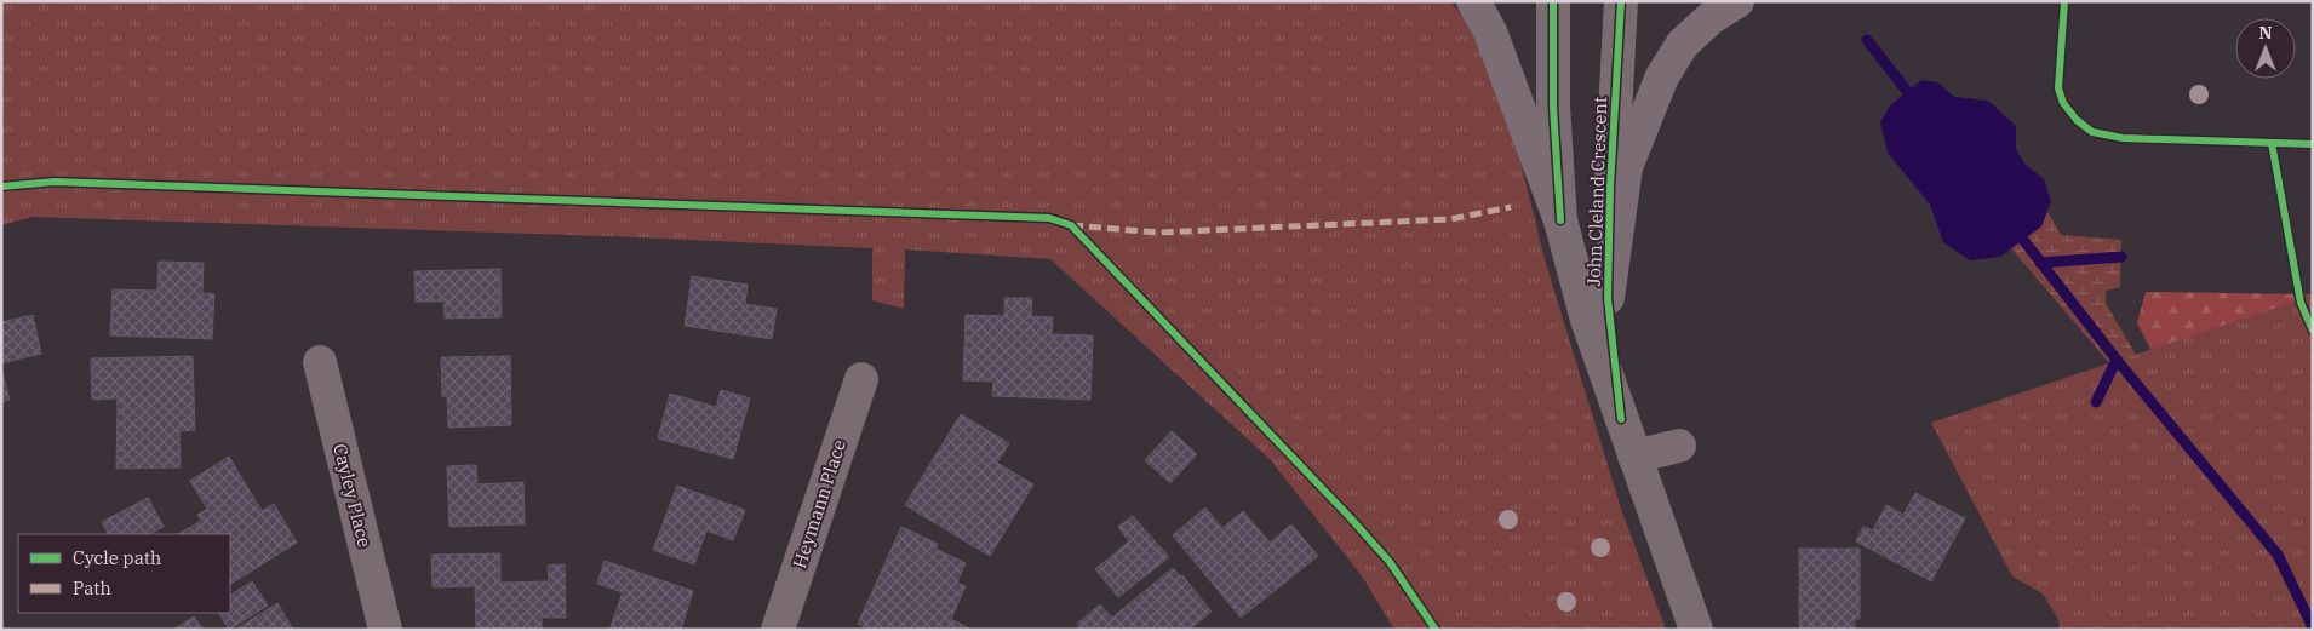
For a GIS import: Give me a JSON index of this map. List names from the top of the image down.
{
  "streets": {
    "street": ["John Cleland Crescent", "Cayley Place", "Heymann Place"]
  },
  "legend": ["Cycle path", "Path"],
  "north": "top"
}
